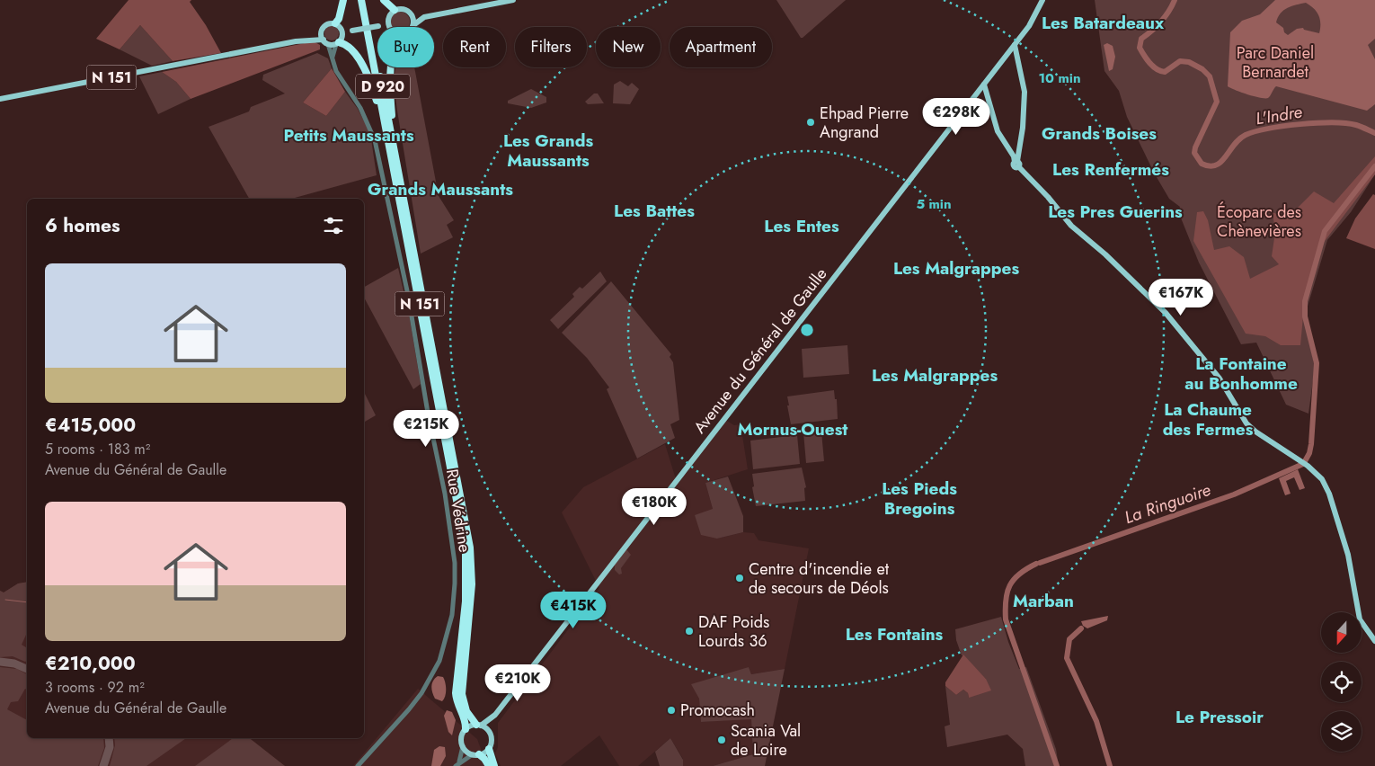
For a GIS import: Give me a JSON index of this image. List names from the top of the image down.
{
  "streets": {
    "highway": ["N 151", "D 920"],
    "main road": ["Avenue du Général de Gaulle"],
    "street": ["Rue Védrine"]
  },
  "crossings": [
    ["N 151", "D 920"],
    ["N 151", "Avenue du Général de Gaulle"],
    ["N 151", "Rue Védrine"]
  ],
  "districts": [
    "Les Batardeaux",
    "Grands Boises",
    "Petits Maussants",
    "Les Grands Maussants",
    "Les Renfermés",
    "Grands Maussants",
    "Les Battes",
    "Les Pres Guerins",
    "Les Entes",
    "Les Malgrappes",
    "La Fontaine au Bonhomme",
    "Les Malgrappes",
    "La Chaume des Fermes",
    "Mornus-Ouest",
    "Les Pieds Bregoins",
    "Marban",
    "Les Fontains",
    "Le Pressoir"
  ],
  "water": ["L'Indre", "La Ringuoire"],
  "parks": ["Parc Daniel Bernardet", "Écoparc des Chènevières"],
  "places": [
    "Ehpad Pierre Angrand",
    "Centre d'incendie et de secours de Déols",
    "DAF Poids Lourds 36",
    "Promocash",
    "Scania Val de Loire"
  ],
  "north": "bottom",
  "page": {
    "chip": [
      "Buy",
      "Rent",
      "Filters",
      "New",
      "Apartment"
    ],
    "price": [
      "€298K",
      "€167K",
      "€215K",
      "€180K",
      "€415K",
      "€210K"
    ],
    "heading": "6 homes",
    "list": [
      {
        "name": "€415,000",
        "note": "5 rooms · 183 m² · Avenue du Général de Gaulle"
      },
      {
        "name": "€210,000",
        "note": "3 rooms · 92 m² · Avenue du Général de Gaulle"
      }
    ]
  },
  "rings": ["10 min", "5 min"]
}
